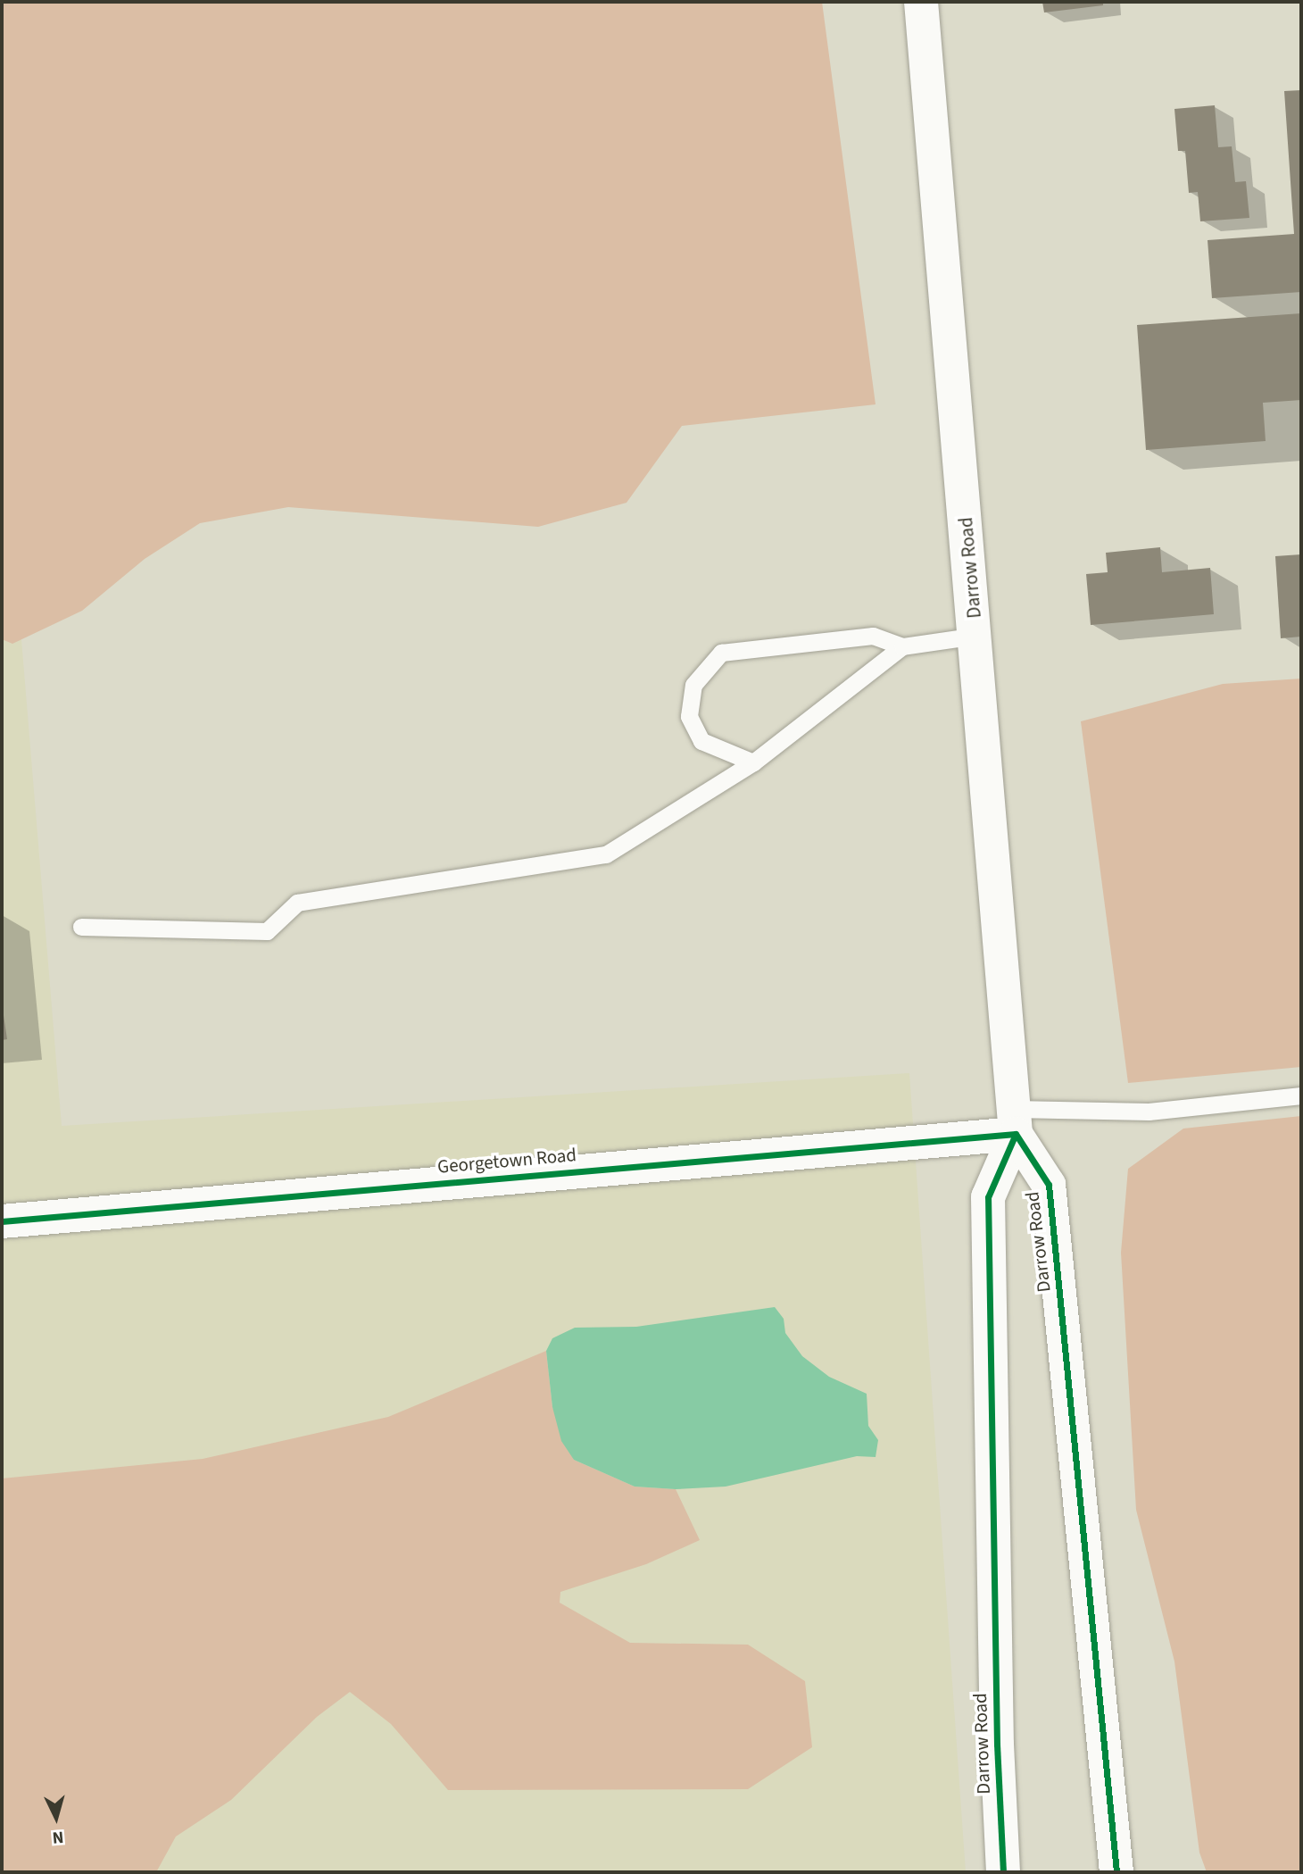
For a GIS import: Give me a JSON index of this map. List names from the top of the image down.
{
  "streets": {
    "main road": ["Darrow Road", "Georgetown Road"]
  },
  "crossings": [
    ["Darrow Road", "Georgetown Road"]
  ],
  "north": "bottom"
}
